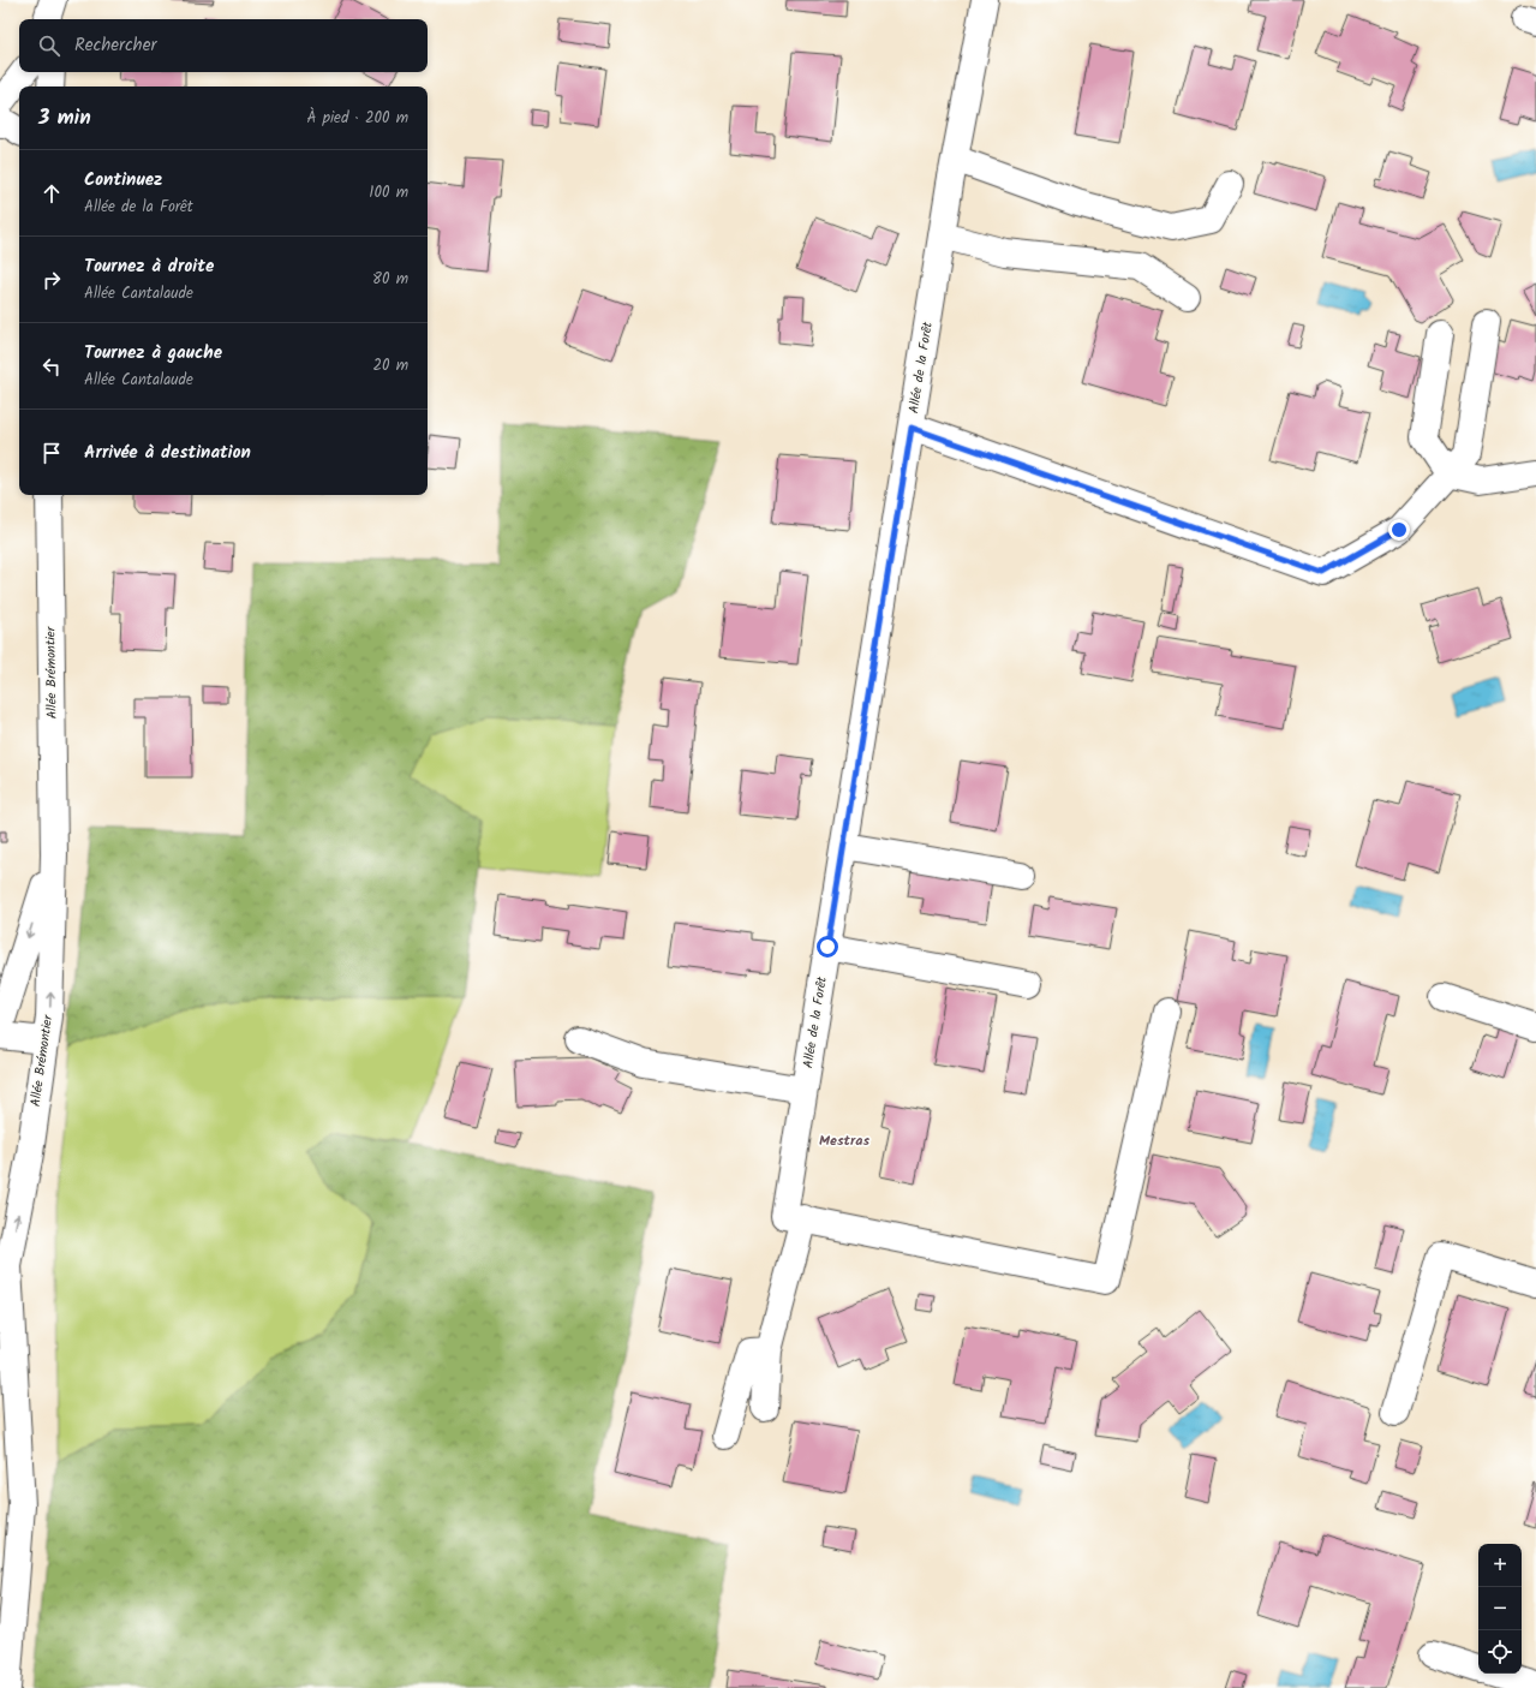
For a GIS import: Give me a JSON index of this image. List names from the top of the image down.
{
  "streets": {
    "street": ["Allée de la Forêt", "Allée Brémontier"]
  },
  "districts": ["Mestras"],
  "page": {
    "search": "Rechercher",
    "heading": ["3 min", "À pied · 200 m"],
    "list": [
      ["Continuez", "Allée de la Forêt", "100 m"],
      ["Tournez à droite", "Allée Cantalaude", "80 m"],
      ["Tournez à gauche", "Allée Cantalaude", "20 m"],
      "Arrivée à destination"
    ],
    "map_buttons": ["+", "−"]
  }
}
